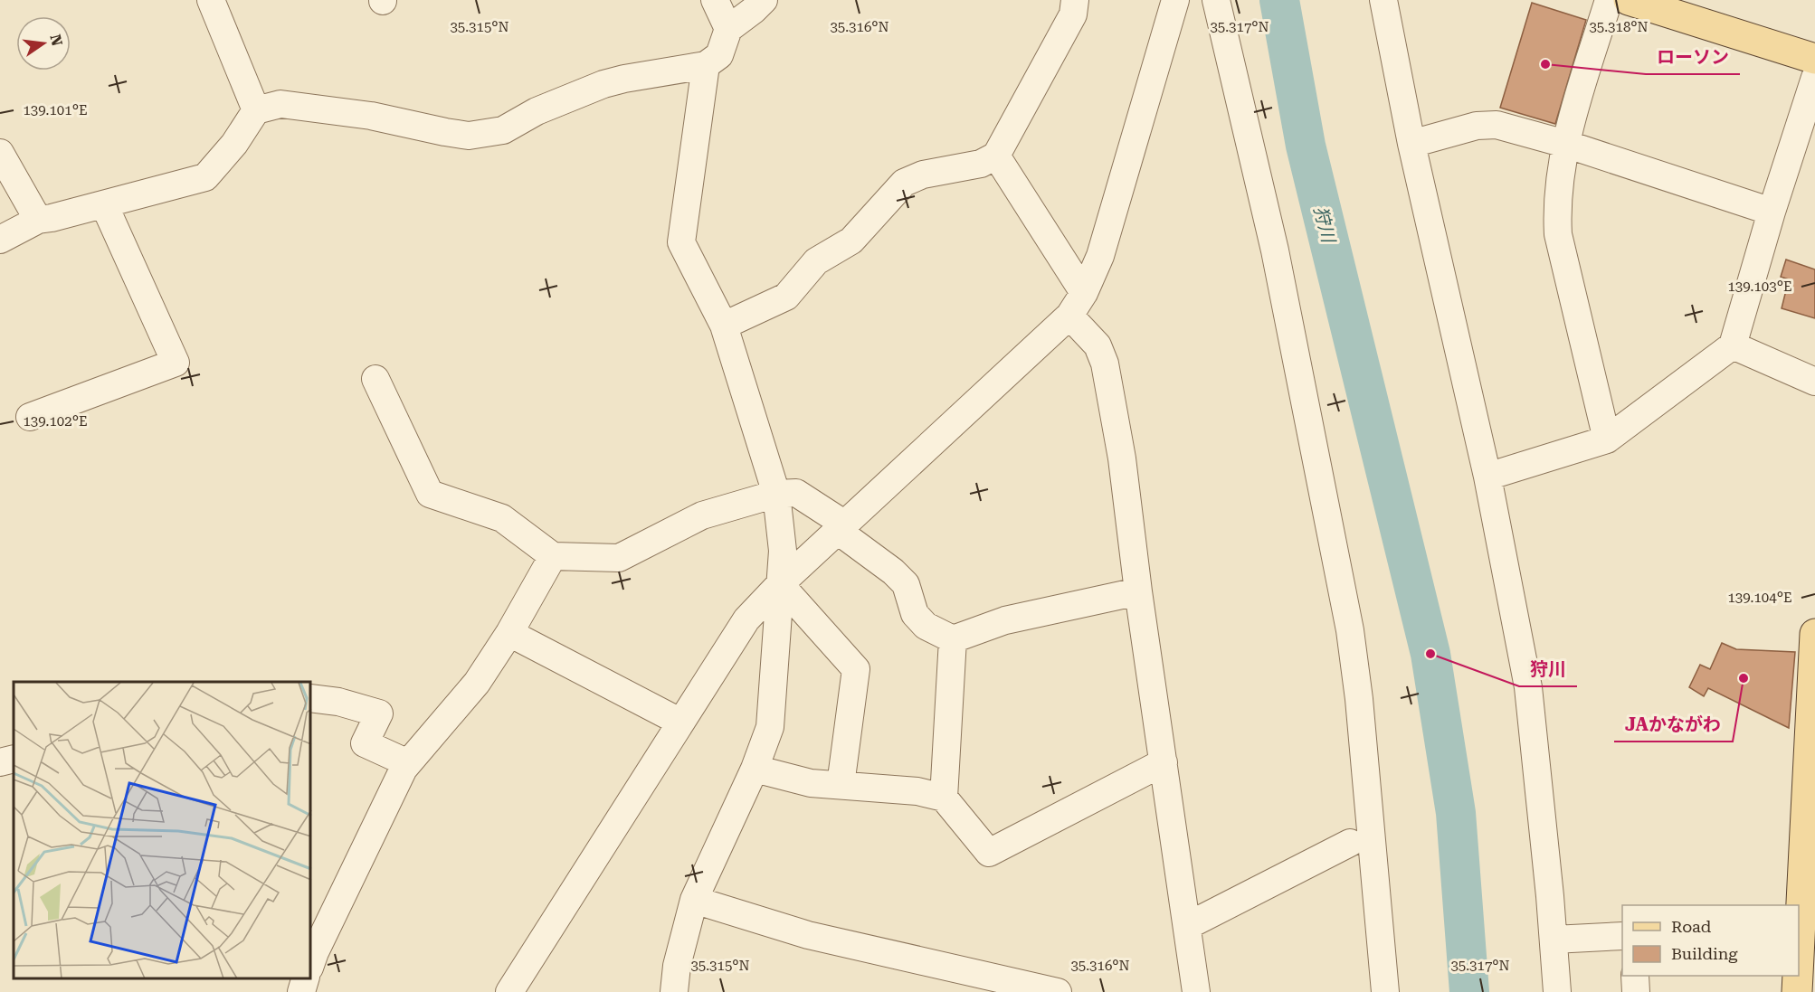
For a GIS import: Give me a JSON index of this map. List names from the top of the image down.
{
  "water": ["狩川"],
  "places": ["ローソン", "狩川", "JAかながわ"],
  "legend": ["Road", "Building"],
  "north": "right",
  "coordinates": [
    "35.315°N",
    "35.316°N",
    "35.317°N",
    "35.318°N",
    "139.101°E",
    "139.103°E",
    "139.102°E",
    "139.104°E"
  ]
}
